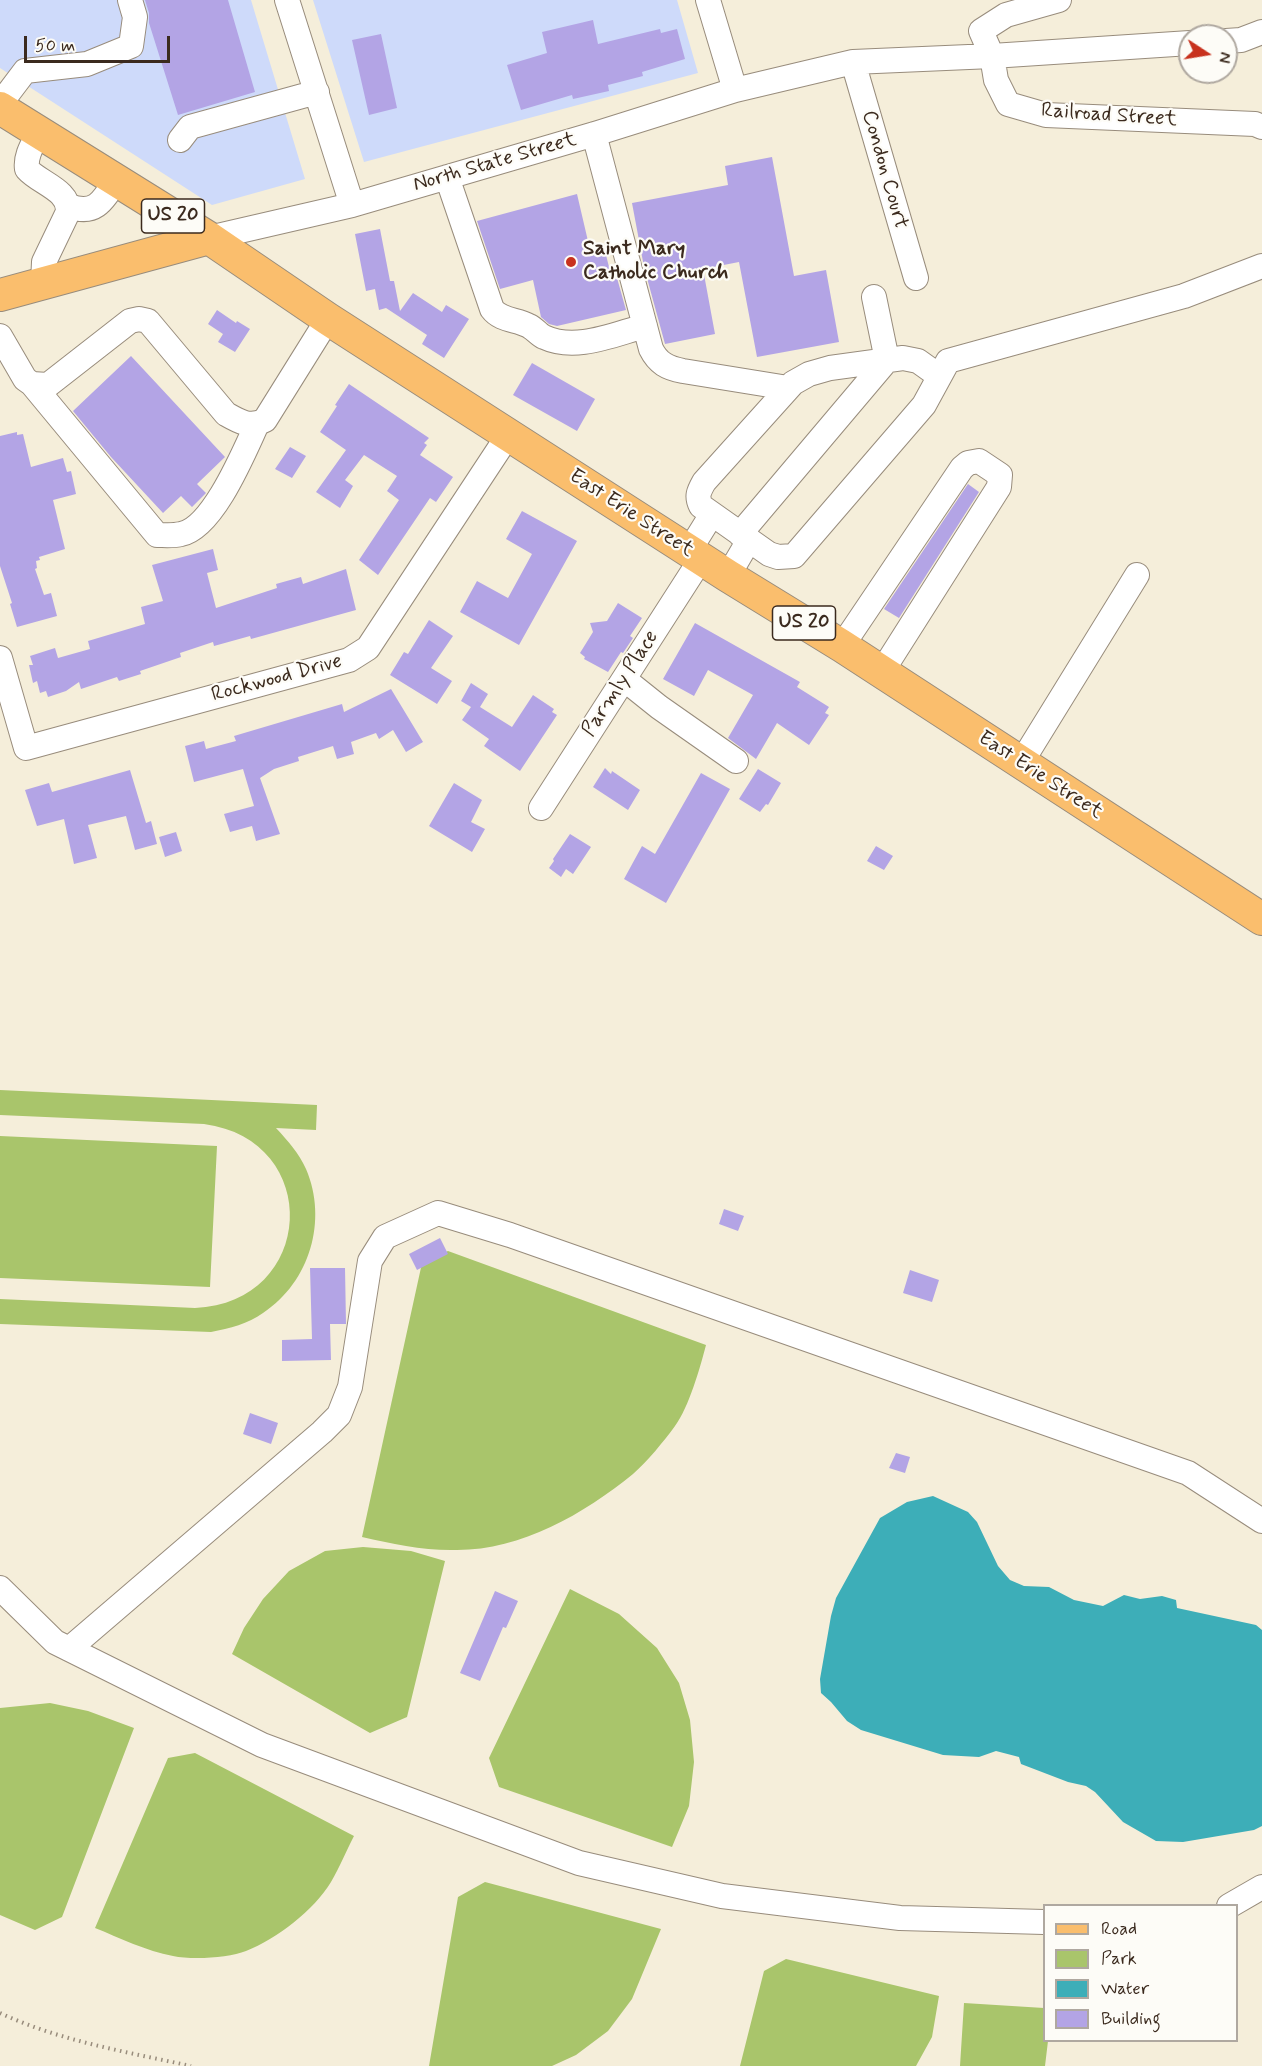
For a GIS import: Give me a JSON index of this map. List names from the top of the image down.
{
  "streets": {
    "main road": ["North State Street", "US 20", "East Erie Street"],
    "street": [
      "Railroad Street",
      "Condon Court",
      "Rockwood Drive",
      "Parmly Place"
    ]
  },
  "crossings": [
    ["Railroad Street", "North State Street"],
    ["North State Street", "Condon Court"],
    ["North State Street", "East Erie Street"],
    ["East Erie Street", "Rockwood Drive"],
    ["East Erie Street", "Parmly Place"]
  ],
  "places": ["Saint Mary Catholic Church"],
  "legend": [
    "Road",
    "Park",
    "Water",
    "Building"
  ],
  "scale_bar": "50 m",
  "north": "right"
}
